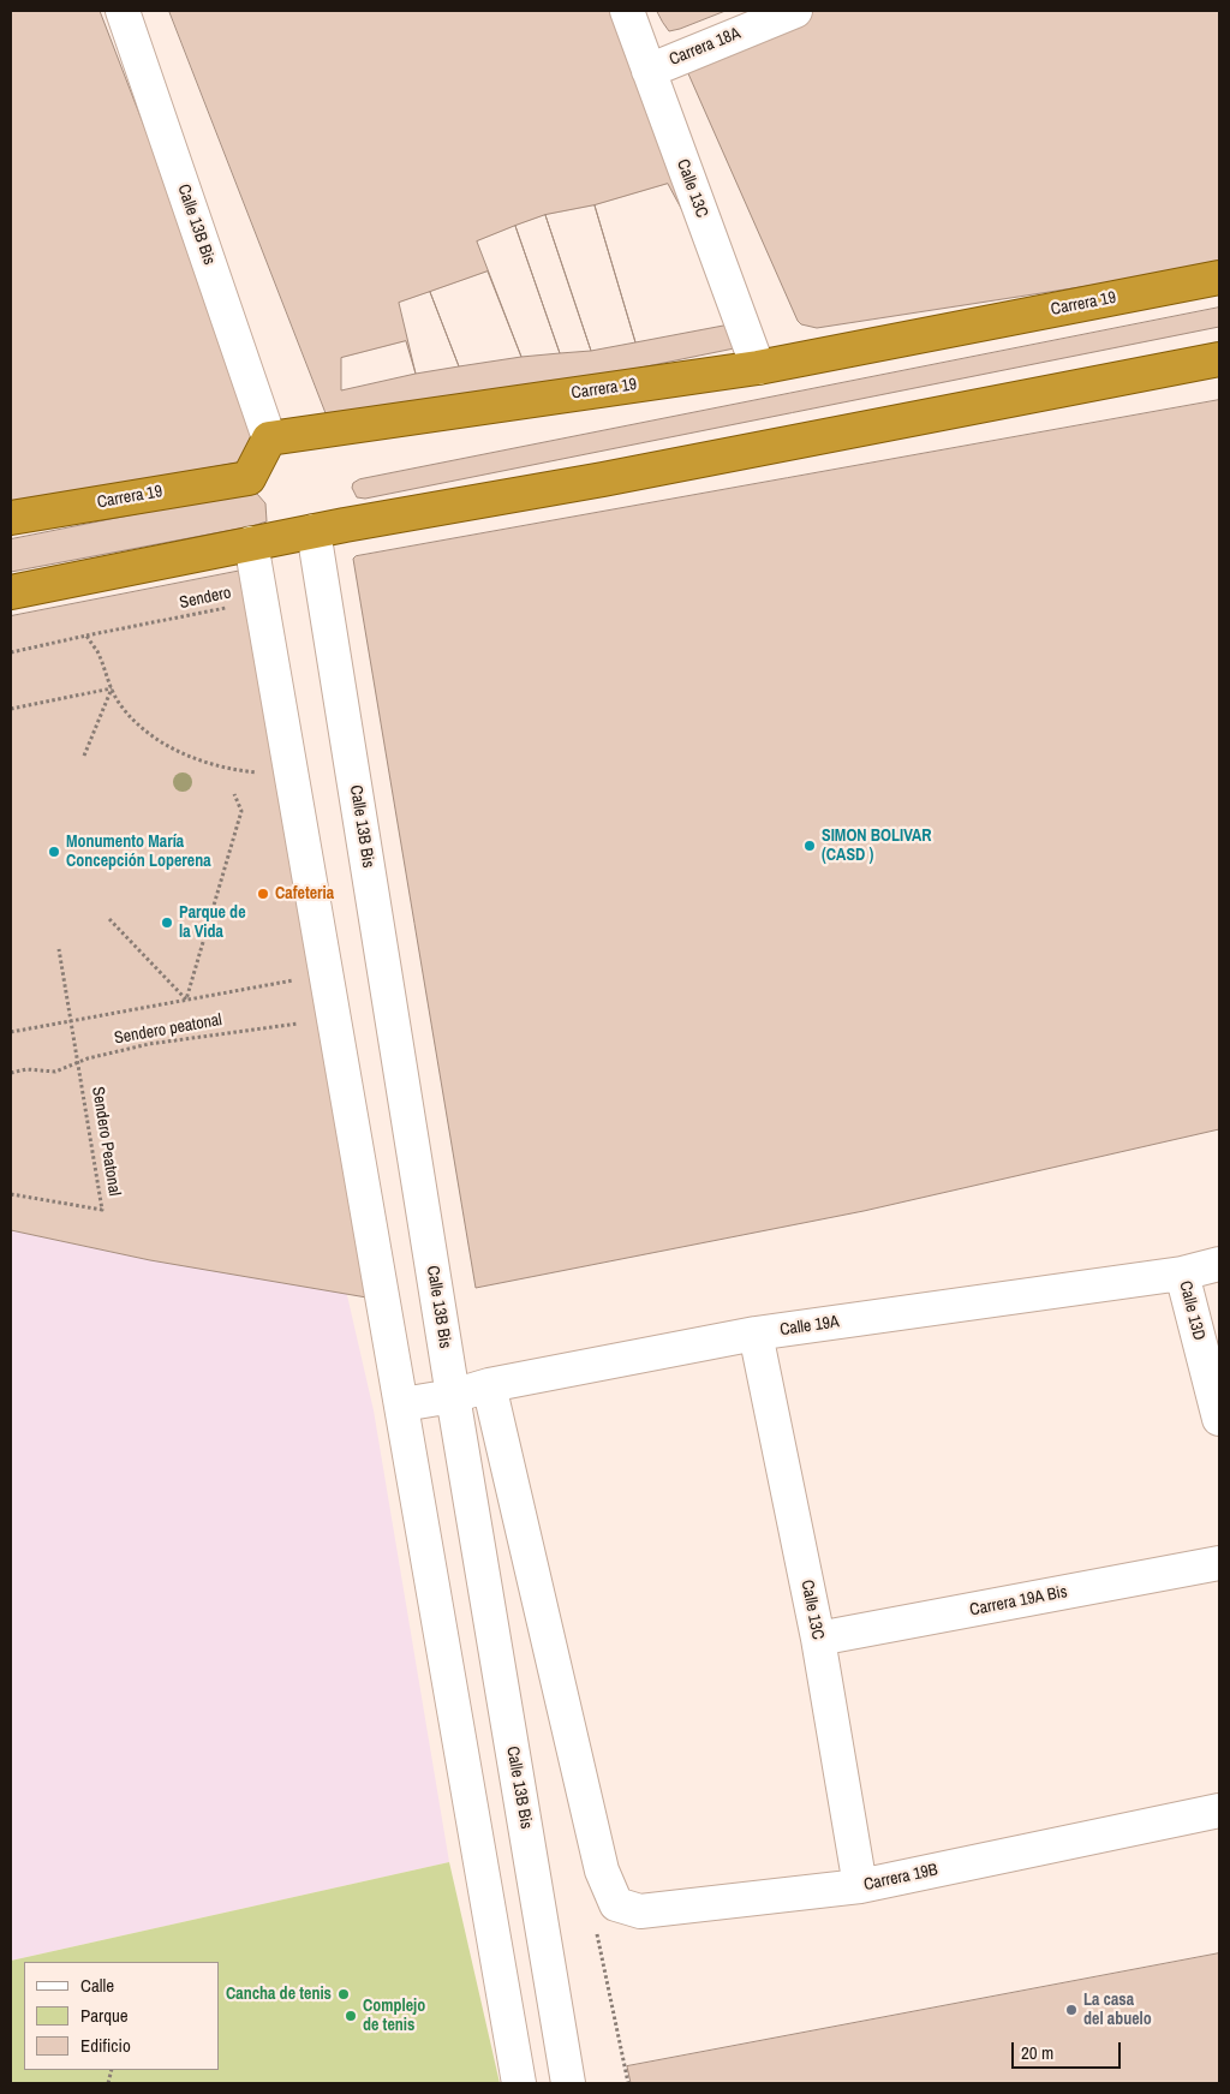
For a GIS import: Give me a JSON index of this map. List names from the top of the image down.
{
  "streets": {
    "highway": ["Carrera 19"],
    "street": [
      "Carrera 18A",
      "Calle 13C",
      "Calle 13B Bis",
      "Calle 13D",
      "Calle 19A",
      "Carrera 19A Bis",
      "Carrera 19B"
    ],
    "path": ["Sendero", "Sendero peatonal", "Sendero Peatonal"]
  },
  "crossings": [
    ["Carrera 18A", "Calle 13C"],
    ["Calle 13C", "Carrera 19"],
    ["Calle 13C", "Calle 19A"],
    ["Calle 13C", "Carrera 19A Bis"],
    ["Calle 13C", "Carrera 19B"],
    ["Calle 13B Bis", "Carrera 19"],
    ["Calle 13B Bis", "Calle 19A"],
    ["Sendero peatonal", "Sendero Peatonal"],
    ["Calle 13D", "Calle 19A"],
    ["Calle 19A", "Carrera 19B"]
  ],
  "places": [
    "SIMON BOLIVAR (CASD )",
    "Monumento María Concepción Loperena",
    "Cafeteria",
    "Parque de la Vida",
    "Cancha de tenis",
    "La casa del abuelo",
    "Complejo de tenis"
  ],
  "legend": ["Calle", "Parque", "Edificio"],
  "scale_bar": "20 m"
}
